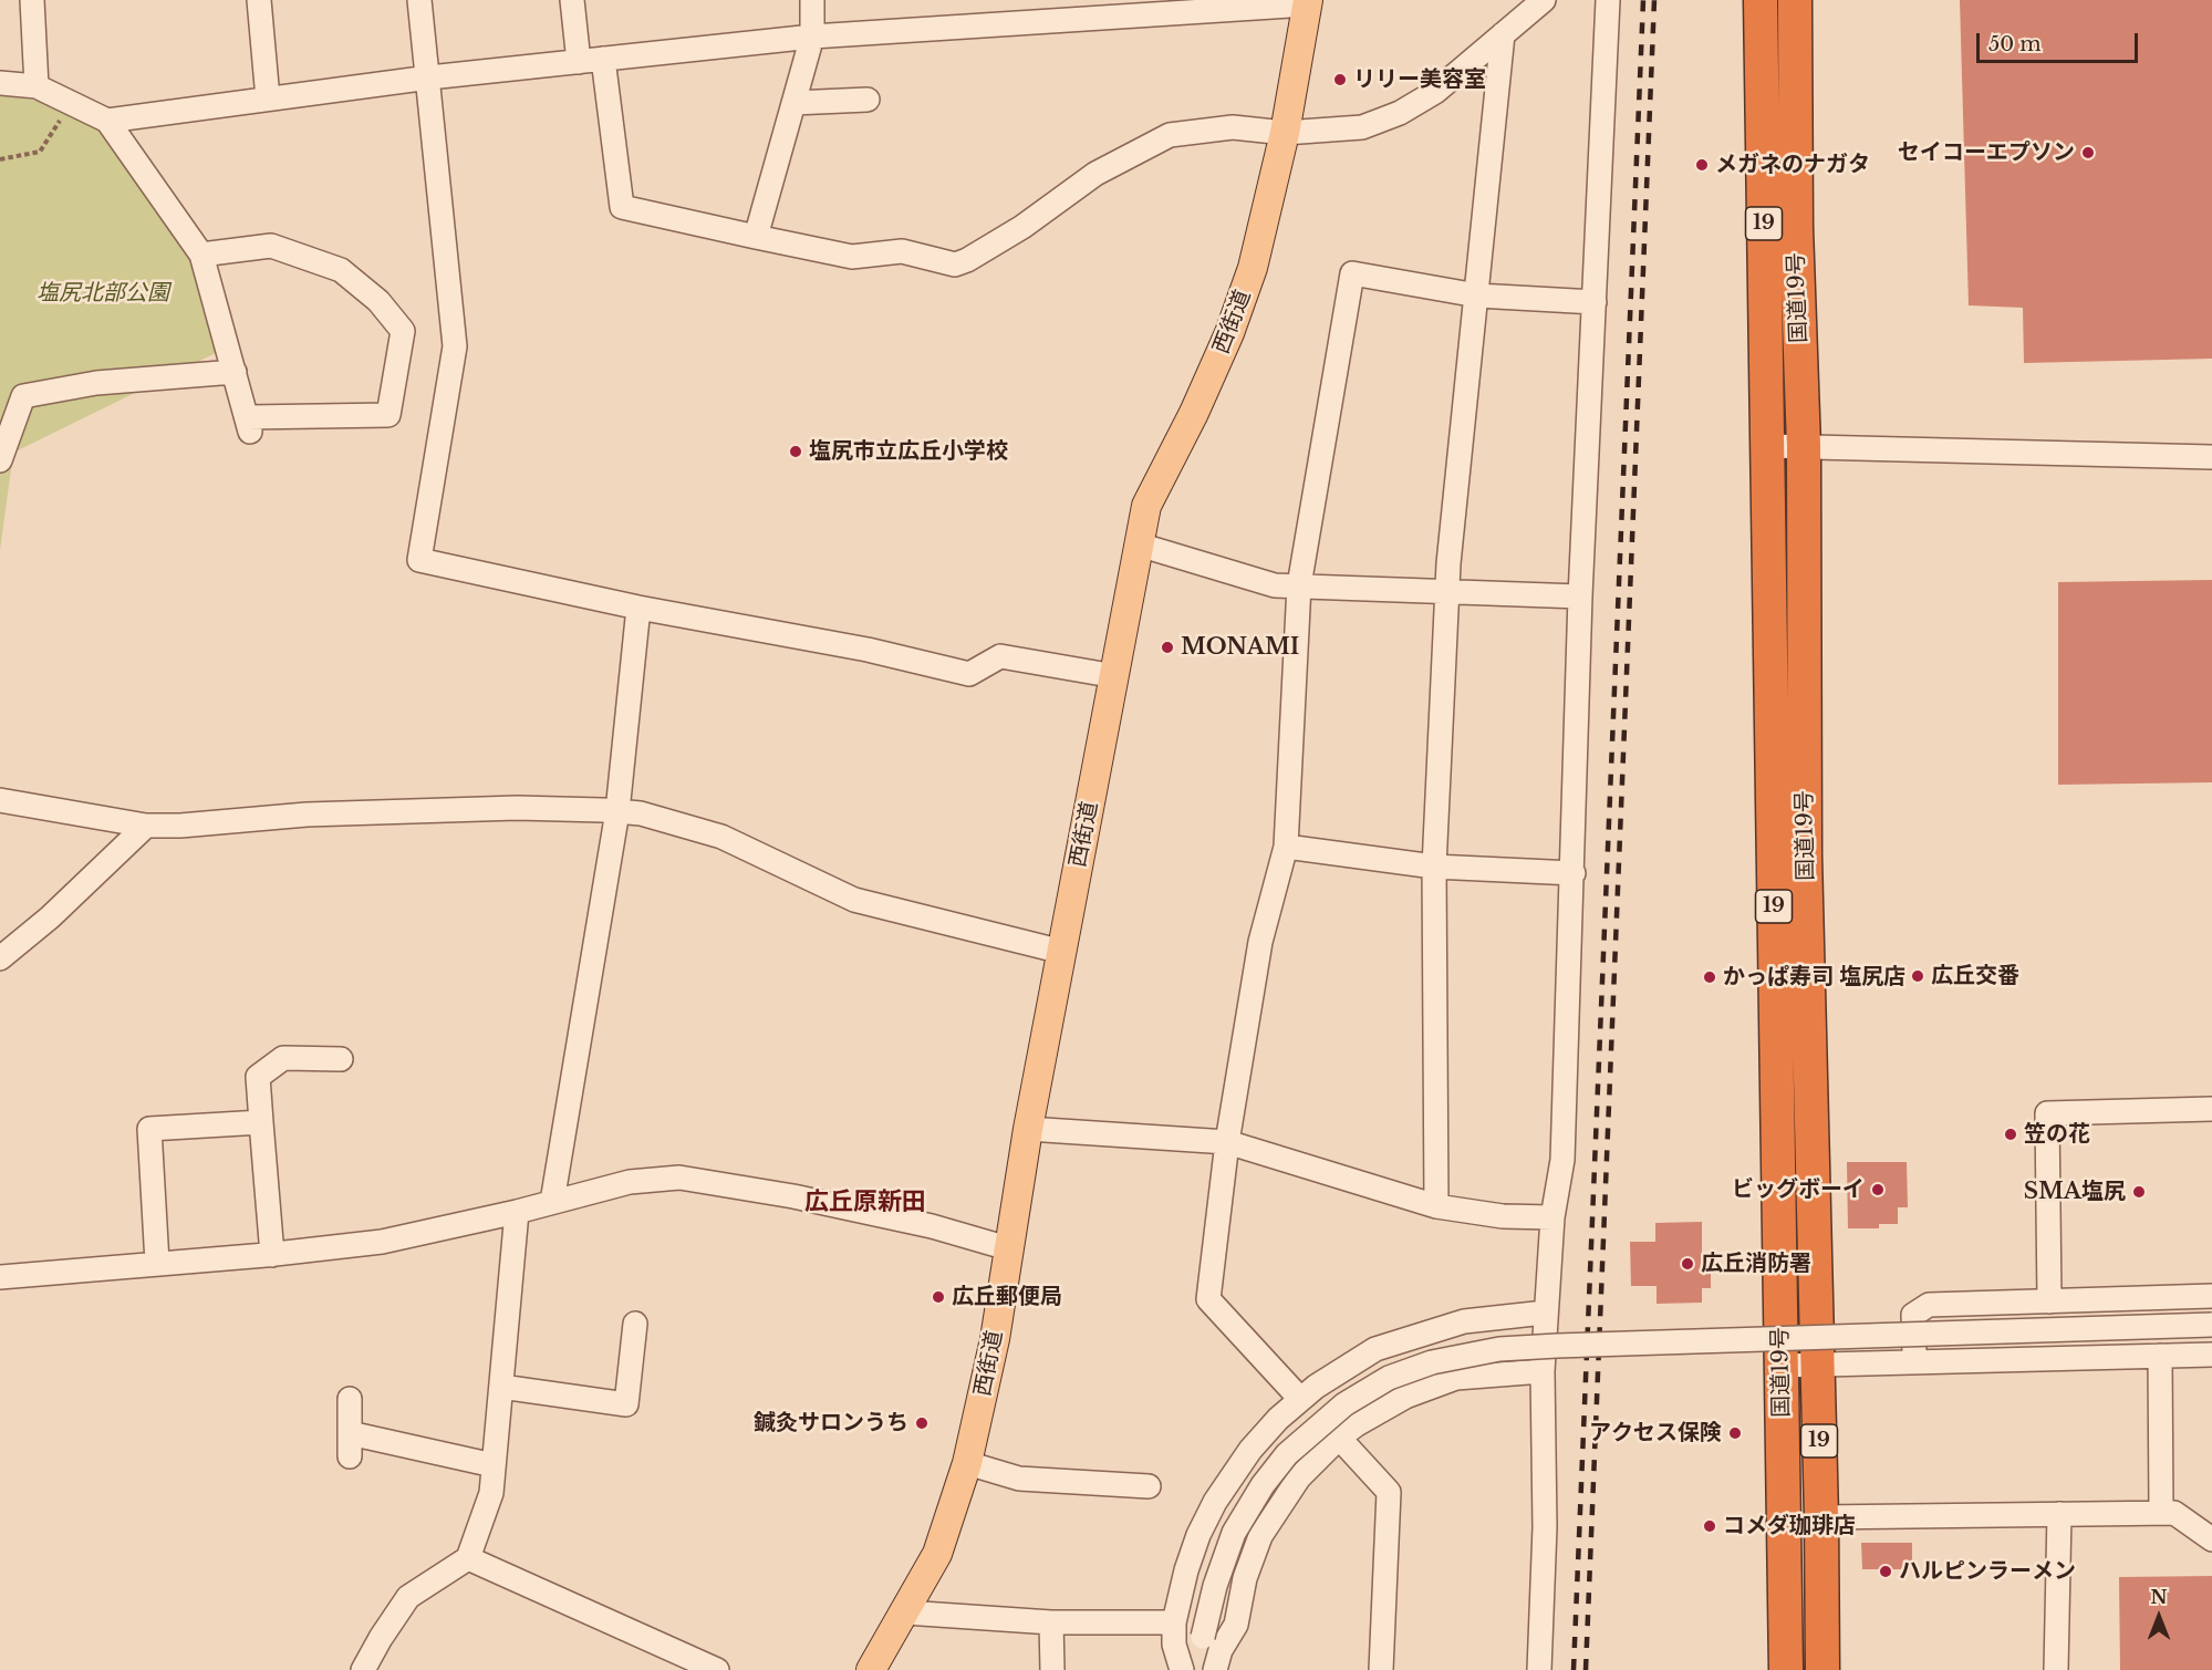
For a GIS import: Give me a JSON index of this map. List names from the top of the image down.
{
  "streets": {
    "highway": ["19", "国道19号"],
    "main road": ["西街道"]
  },
  "districts": ["広丘原新田"],
  "parks": ["塩尻北部公園"],
  "places": [
    "リリー美容室",
    "セイコーエプソン",
    "メガネのナガタ",
    "塩尻市立広丘小学校",
    "MONAMI",
    "広丘交番",
    "かっぱ寿司 塩尻店",
    "笠の花",
    "ビッグボーイ",
    "SMA塩尻",
    "広丘消防署",
    "広丘郵便局",
    "鍼灸サロンうち",
    "アクセス保険",
    "コメダ珈琲店",
    "ハルピンラーメン"
  ],
  "scale_bar": "50 m",
  "north": "top"
}
